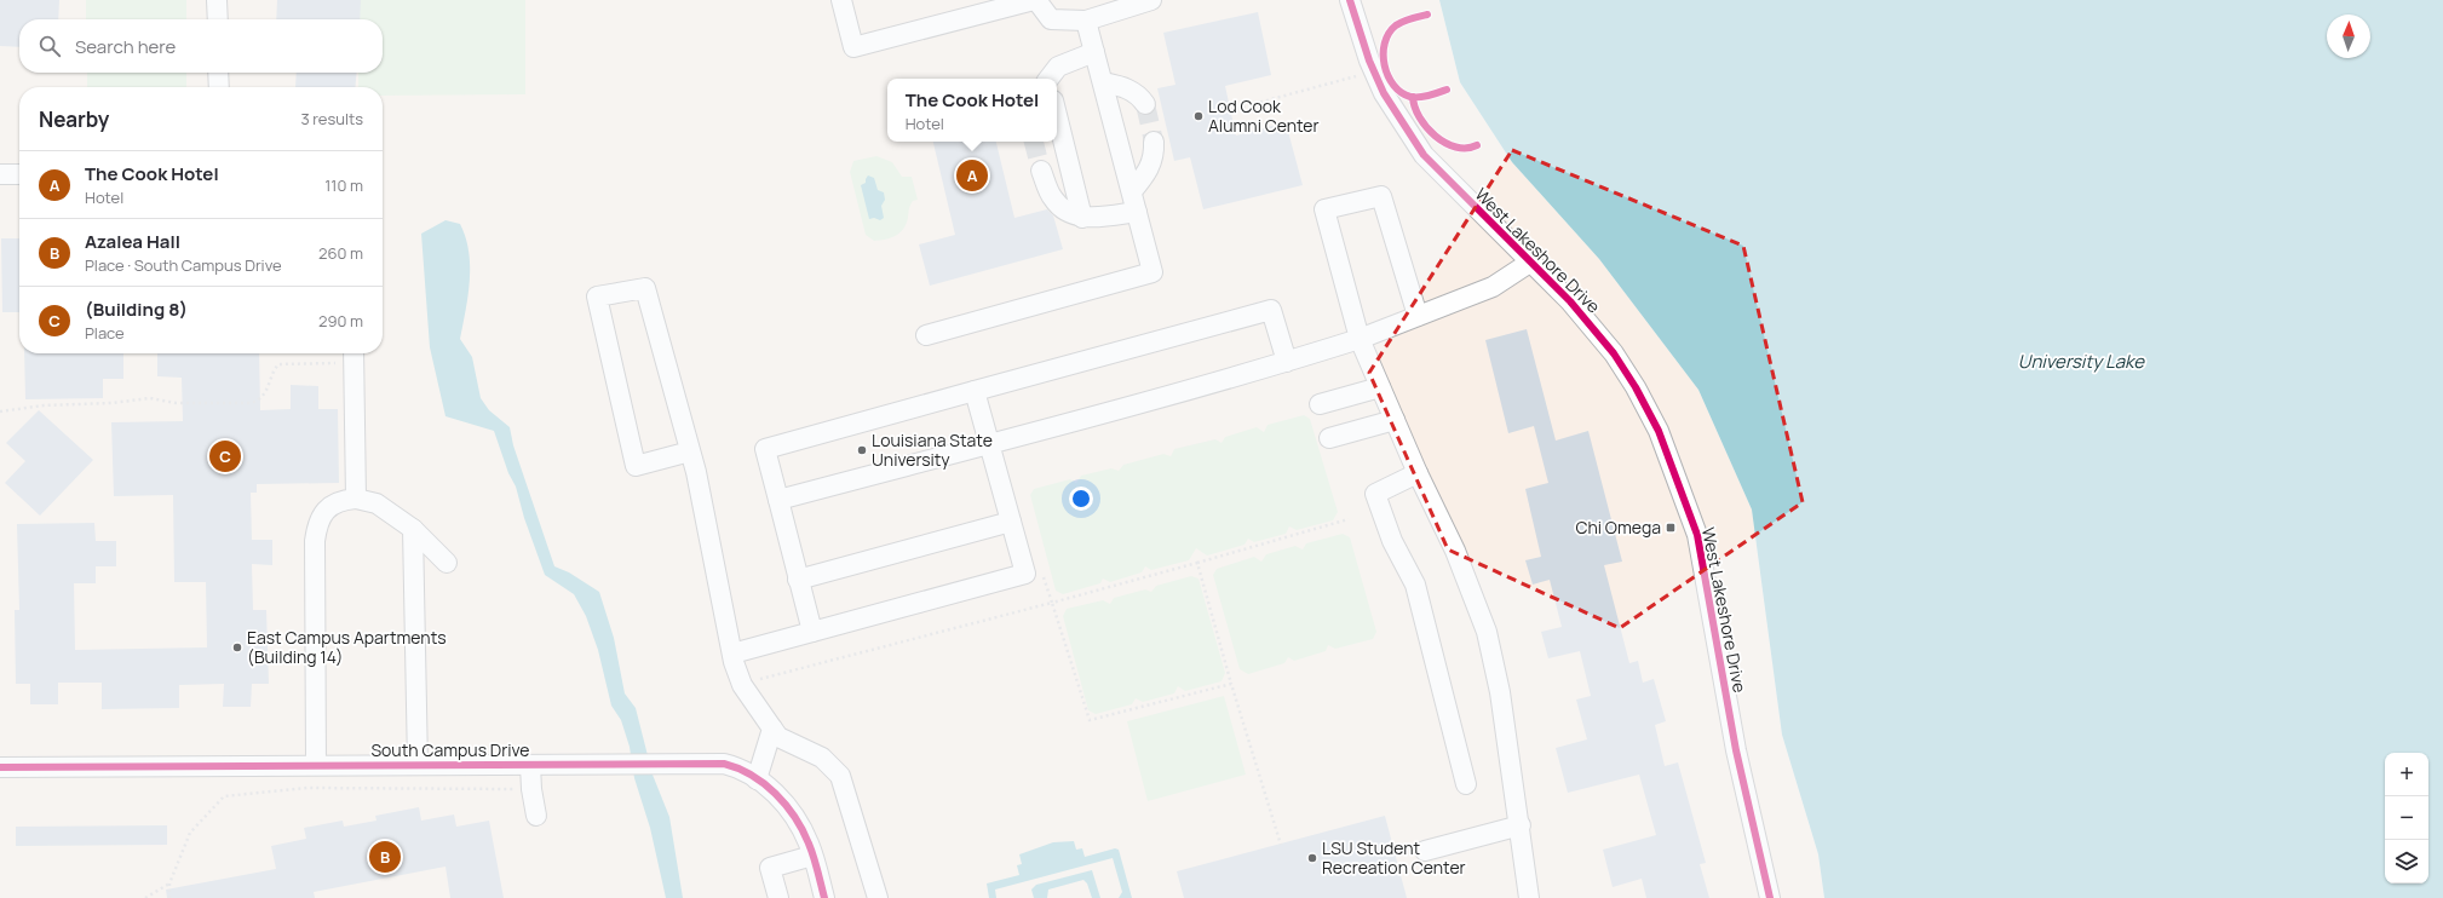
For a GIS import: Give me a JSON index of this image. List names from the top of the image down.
{
  "streets": {
    "street": ["West Lakeshore Drive", "South Campus Drive"]
  },
  "water": ["University Lake"],
  "places": {
    "other": [
      "Lod Cook Alumni Center",
      "Louisiana State University",
      "East Campus Apartments (Building 14)",
      "LSU Student Recreation Center"
    ],
    "transit": ["Chi Omega"]
  },
  "north": "top",
  "page": {
    "search": "Search here",
    "popup": ["The Cook Hotel", "Hotel"],
    "heading": ["Nearby", "3 results"],
    "list": [
      {
        "mark": "A",
        "name": "The Cook Hotel",
        "note": "Hotel",
        "value": "110 m"
      },
      {
        "mark": "B",
        "name": "Azalea Hall",
        "note": "Place · South Campus Drive",
        "value": "260 m"
      },
      {
        "mark": "C",
        "name": "(Building 8)",
        "note": "Place",
        "value": "290 m"
      }
    ],
    "pins": ["A", "C", "B"],
    "map_buttons": ["+", "−"]
  }
}
